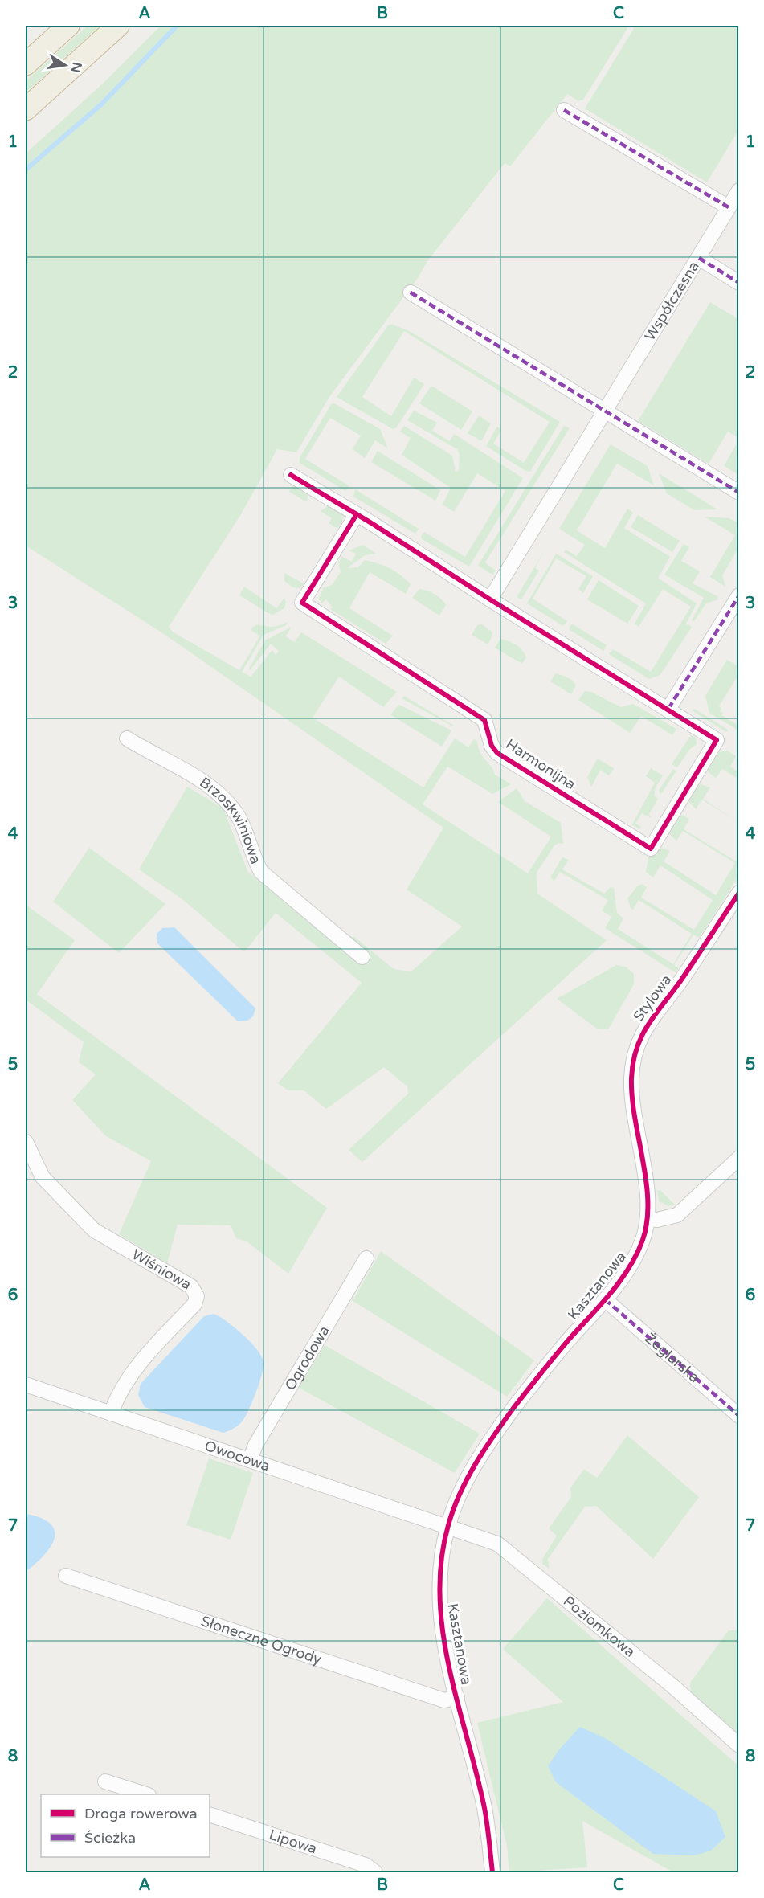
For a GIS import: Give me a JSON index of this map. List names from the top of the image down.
{
  "streets": {
    "street": [
      "Współczesna",
      "Harmonijna",
      "Brzoskwiniowa",
      "Stylowa",
      "Wiśniowa",
      "Kasztanowa",
      "Żeglarska",
      "Ogrodowa",
      "Owocowa",
      "Poziomkowa",
      "Słoneczne Ogrody",
      "Lipowa"
    ]
  },
  "crossings": [
    ["Stylowa", "Kasztanowa"],
    ["Wiśniowa", "Owocowa"],
    ["Kasztanowa", "Żeglarska"],
    ["Kasztanowa", "Owocowa"],
    ["Kasztanowa", "Poziomkowa"],
    ["Kasztanowa", "Słoneczne Ogrody"],
    ["Ogrodowa", "Owocowa"],
    ["Owocowa", "Poziomkowa"]
  ],
  "legend": ["Droga rowerowa", "Ścieżka"],
  "north": "right",
  "grid": {
    "columns": ["A", "B", "C"],
    "rows": [
      "1",
      "2",
      "3",
      "4",
      "5",
      "6",
      "7",
      "8"
    ]
  }
}
